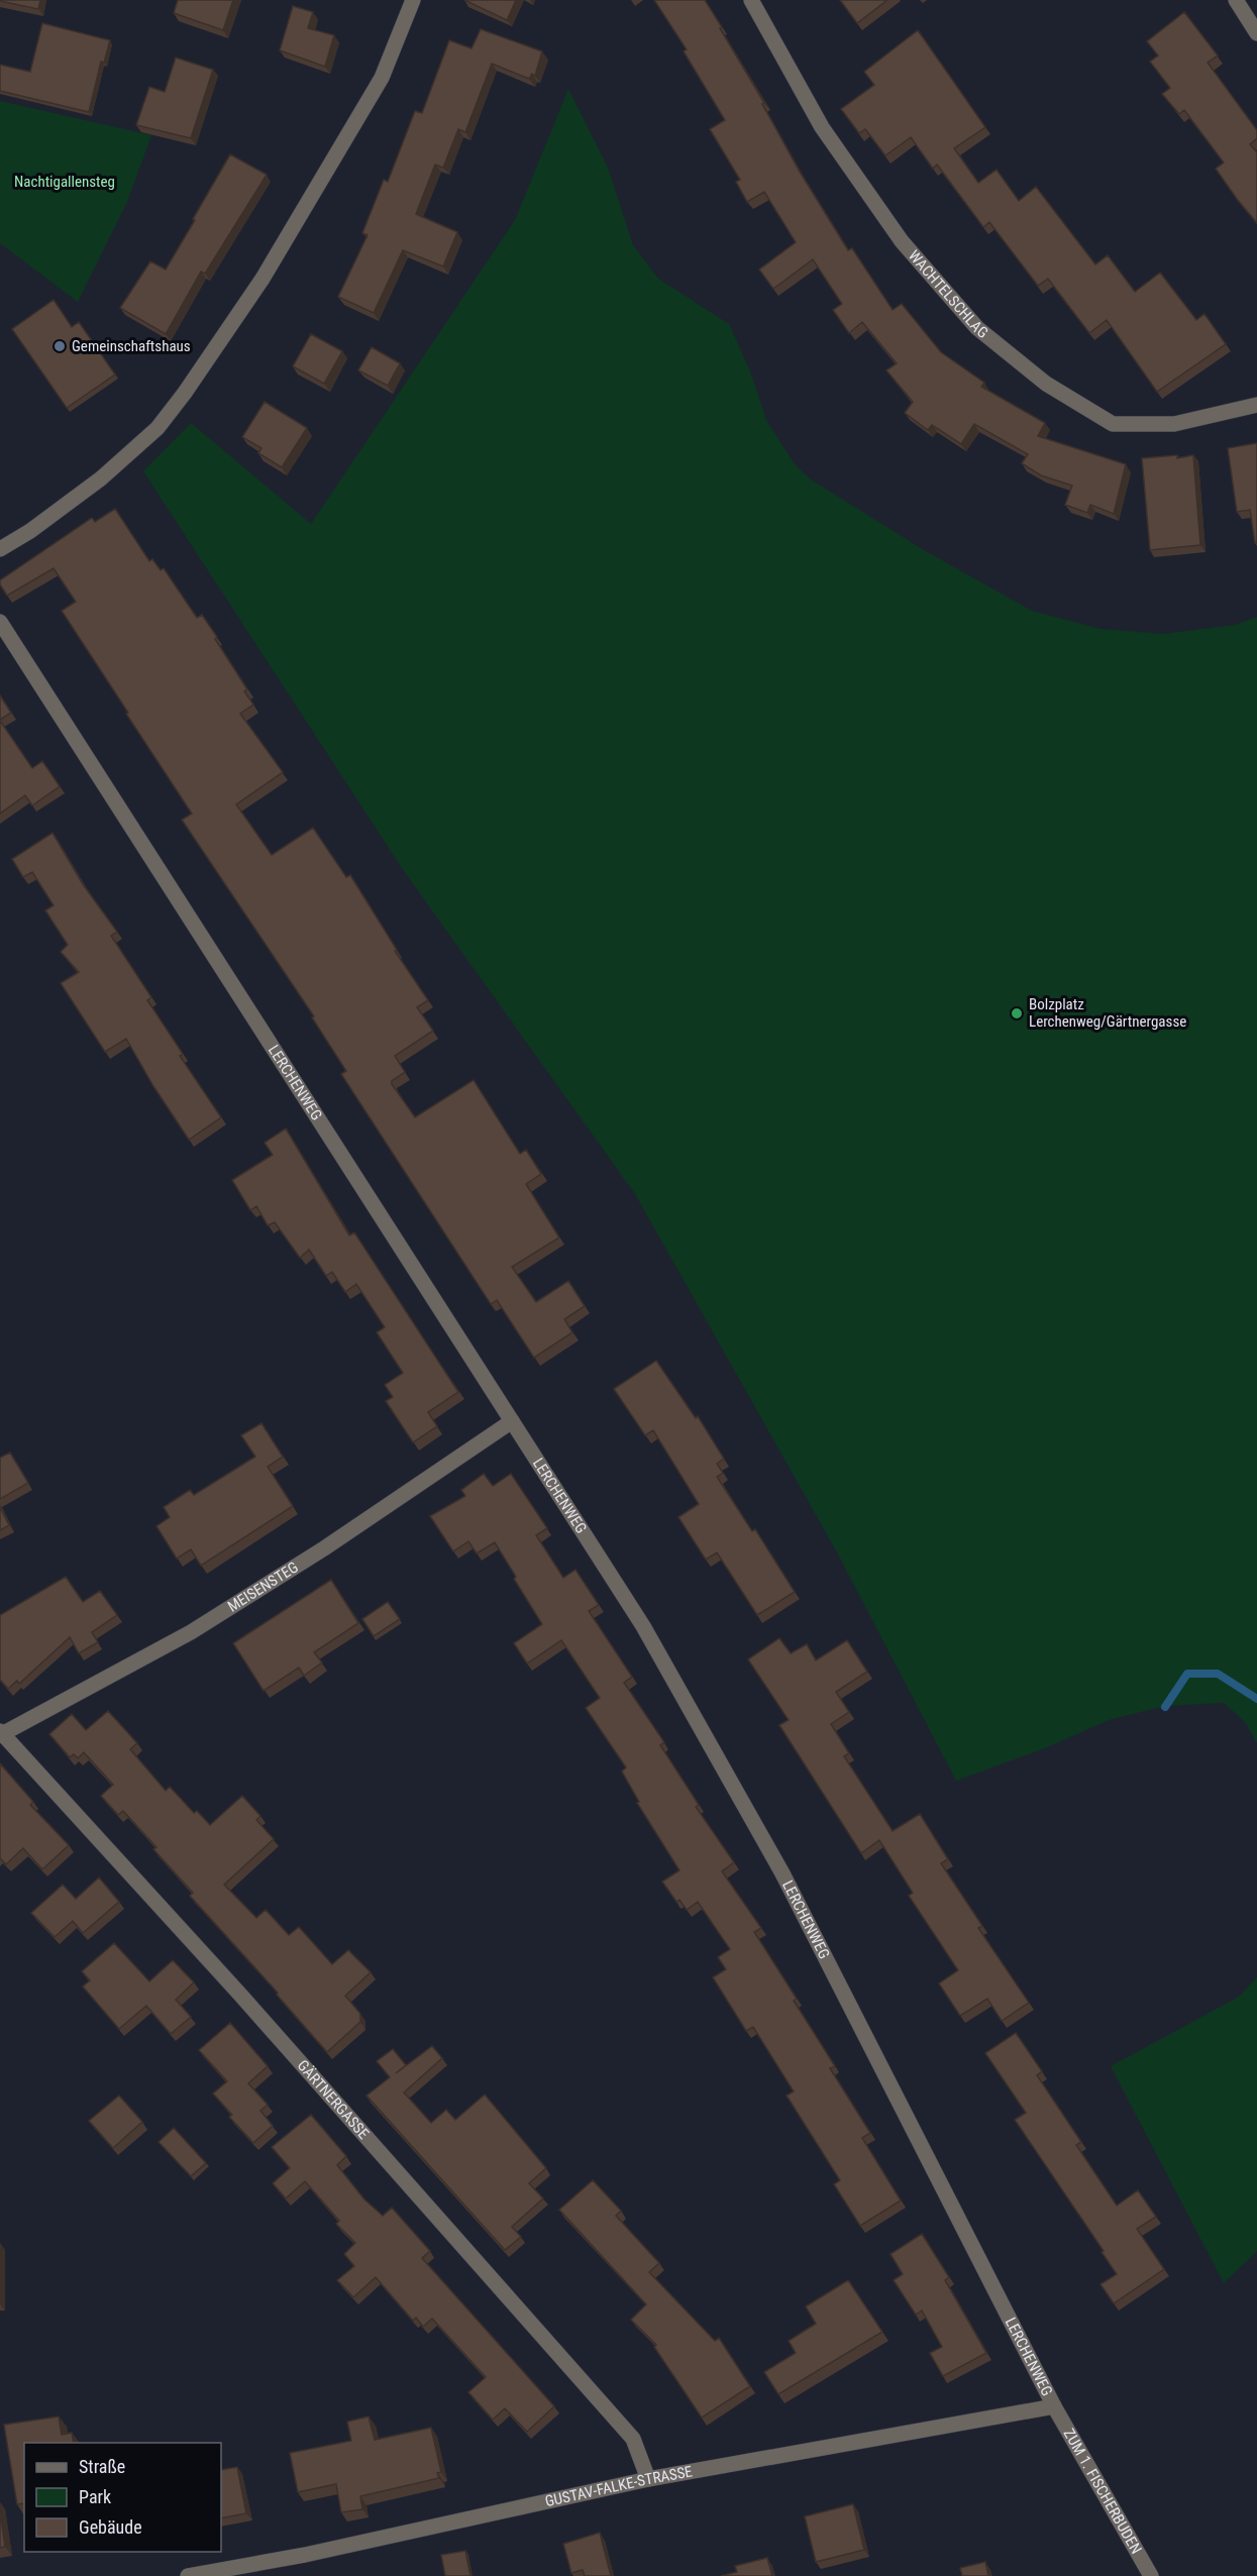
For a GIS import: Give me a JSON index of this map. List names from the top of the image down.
{
  "streets": {
    "street": [
      "WACHTELSCHLAG",
      "LERCHENWEG",
      "MEISENSTEG",
      "GÄRTNERGASSE",
      "GUSTAV-FALKE-STRASSE",
      "ZUM 1. FISCHERBUDEN"
    ]
  },
  "crossings": [
    ["LERCHENWEG", "MEISENSTEG"],
    ["LERCHENWEG", "GUSTAV-FALKE-STRASSE"],
    ["LERCHENWEG", "ZUM 1. FISCHERBUDEN"],
    ["MEISENSTEG", "GÄRTNERGASSE"],
    ["GÄRTNERGASSE", "GUSTAV-FALKE-STRASSE"],
    ["GUSTAV-FALKE-STRASSE", "ZUM 1. FISCHERBUDEN"]
  ],
  "parks": ["Nachtigallensteg"],
  "places": ["Gemeinschaftshaus", "Bolzplatz Lerchenweg/Gärtnergasse"],
  "legend": ["Straße", "Park", "Gebäude"]
}
